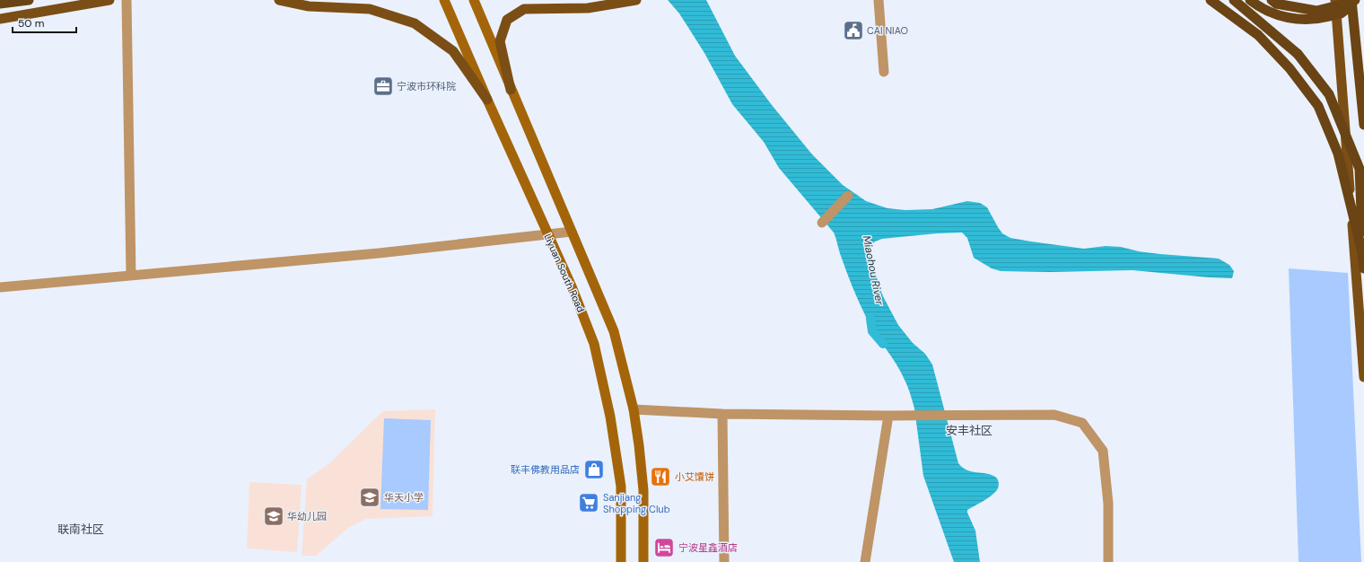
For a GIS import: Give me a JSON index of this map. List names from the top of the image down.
{
  "streets": {
    "main road": ["Liyuan South Road"]
  },
  "districts": ["安丰社区", "联南社区"],
  "water": ["Miaohou River"],
  "places": {
    "public building": ["CAI NIAO"],
    "office": ["宁波市环科院"],
    "shop": ["联丰佛教用品店"],
    "restaurant": ["小艾馕饼"],
    "school or university": ["华天小学", "华幼儿园"],
    "supermarket": ["Sanjiang Shopping Club"],
    "hotel": ["宁波星鑫酒店"]
  },
  "scale_bar": "50 m"
}
